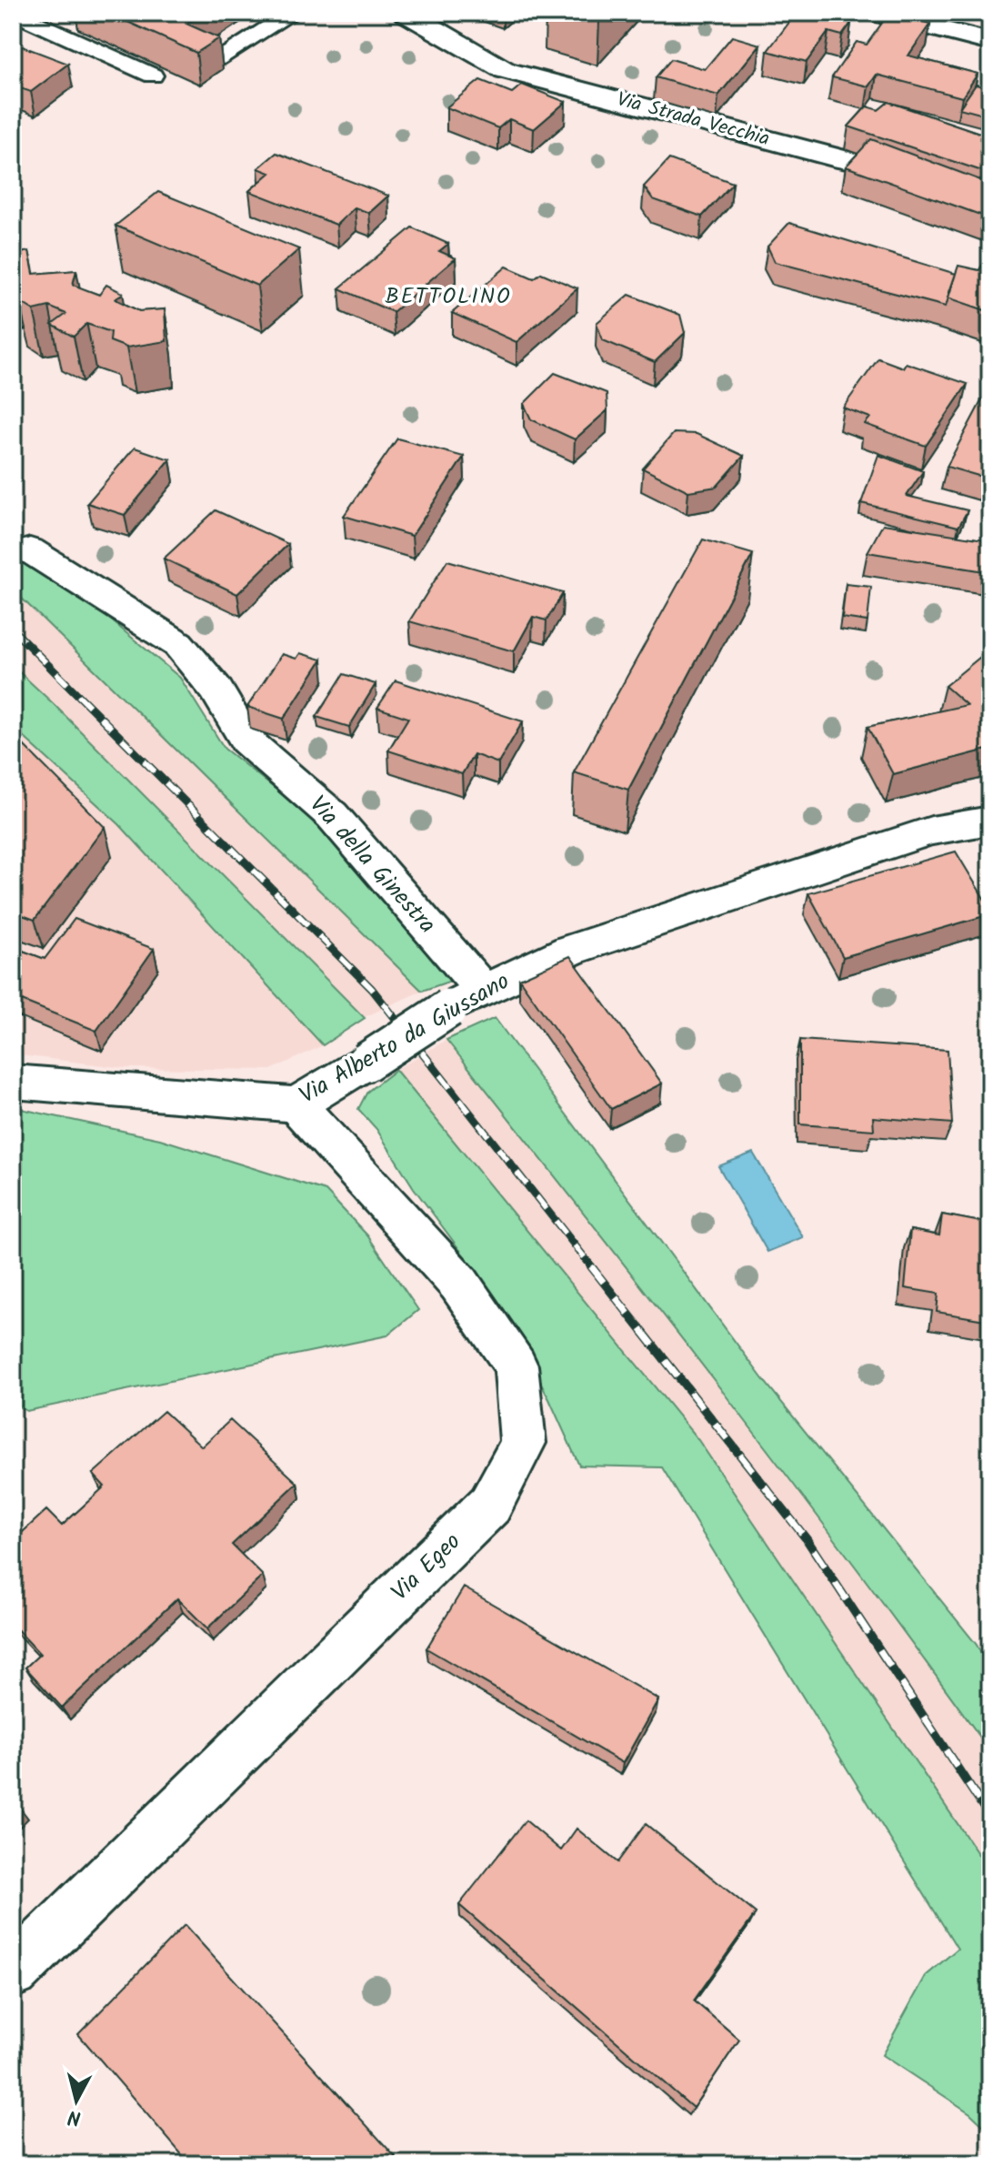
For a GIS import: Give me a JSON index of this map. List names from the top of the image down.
{
  "streets": {
    "street": [
      "Via Strada Vecchia",
      "Via della Ginestra",
      "Via Alberto da Giussano",
      "Via Egeo"
    ]
  },
  "crossings": [
    ["Via della Ginestra", "Via Alberto da Giussano"],
    ["Via Alberto da Giussano", "Via Egeo"]
  ],
  "districts": ["BETTOLINO"],
  "north": "bottom"
}
